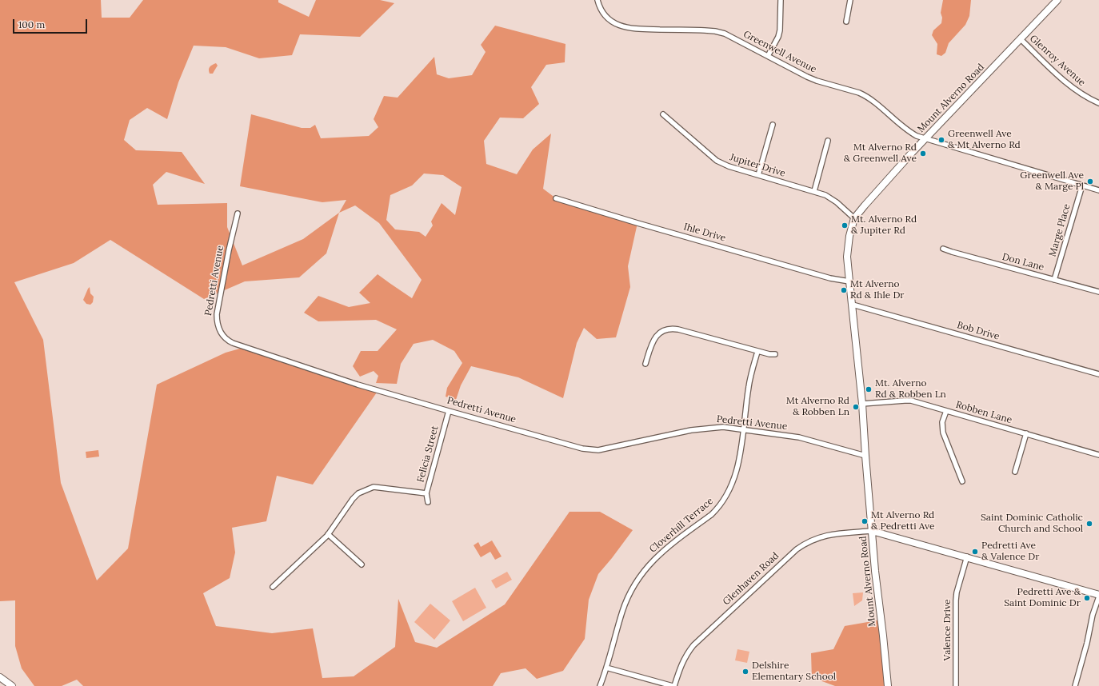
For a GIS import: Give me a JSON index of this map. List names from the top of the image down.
{
  "streets": {
    "street": [
      "Greenwell Avenue",
      "Glenroy Avenue",
      "Mount Alverno Road",
      "Jupiter Drive",
      "Marge Place",
      "Ihle Drive",
      "Don Lane",
      "Pedretti Avenue",
      "Bob Drive",
      "Robben Lane",
      "Felicia Street",
      "Cloverhill Terrace",
      "Glenhaven Road",
      "Valence Drive"
    ]
  },
  "crossings": [
    ["Greenwell Avenue", "Mount Alverno Road"],
    ["Greenwell Avenue", "Marge Place"],
    ["Glenroy Avenue", "Mount Alverno Road"],
    ["Mount Alverno Road", "Jupiter Drive"],
    ["Mount Alverno Road", "Ihle Drive"],
    ["Mount Alverno Road", "Pedretti Avenue"],
    ["Mount Alverno Road", "Bob Drive"],
    ["Mount Alverno Road", "Robben Lane"],
    ["Mount Alverno Road", "Glenhaven Road"],
    ["Marge Place", "Don Lane"],
    ["Pedretti Avenue", "Felicia Street"],
    ["Pedretti Avenue", "Cloverhill Terrace"]
  ],
  "places": [
    "Greenwell Ave & Mt Alverno Rd",
    "Mt Alverno Rd & Greenwell Ave",
    "Greenwell Ave & Marge Pl",
    "Mt. Alverno Rd & Jupiter Rd",
    "Mt Alverno Rd & Ihle Dr",
    "Mt. Alverno Rd & Robben Ln",
    "Mt Alverno Rd & Robben Ln",
    "Mt Alverno Rd & Pedretti Ave",
    "Saint Dominic Catholic Church and School",
    "Pedretti Ave & Valence Dr",
    "Pedretti Ave & Saint Dominic Dr",
    "Delshire Elementary School"
  ],
  "scale_bar": "100 m"
}
